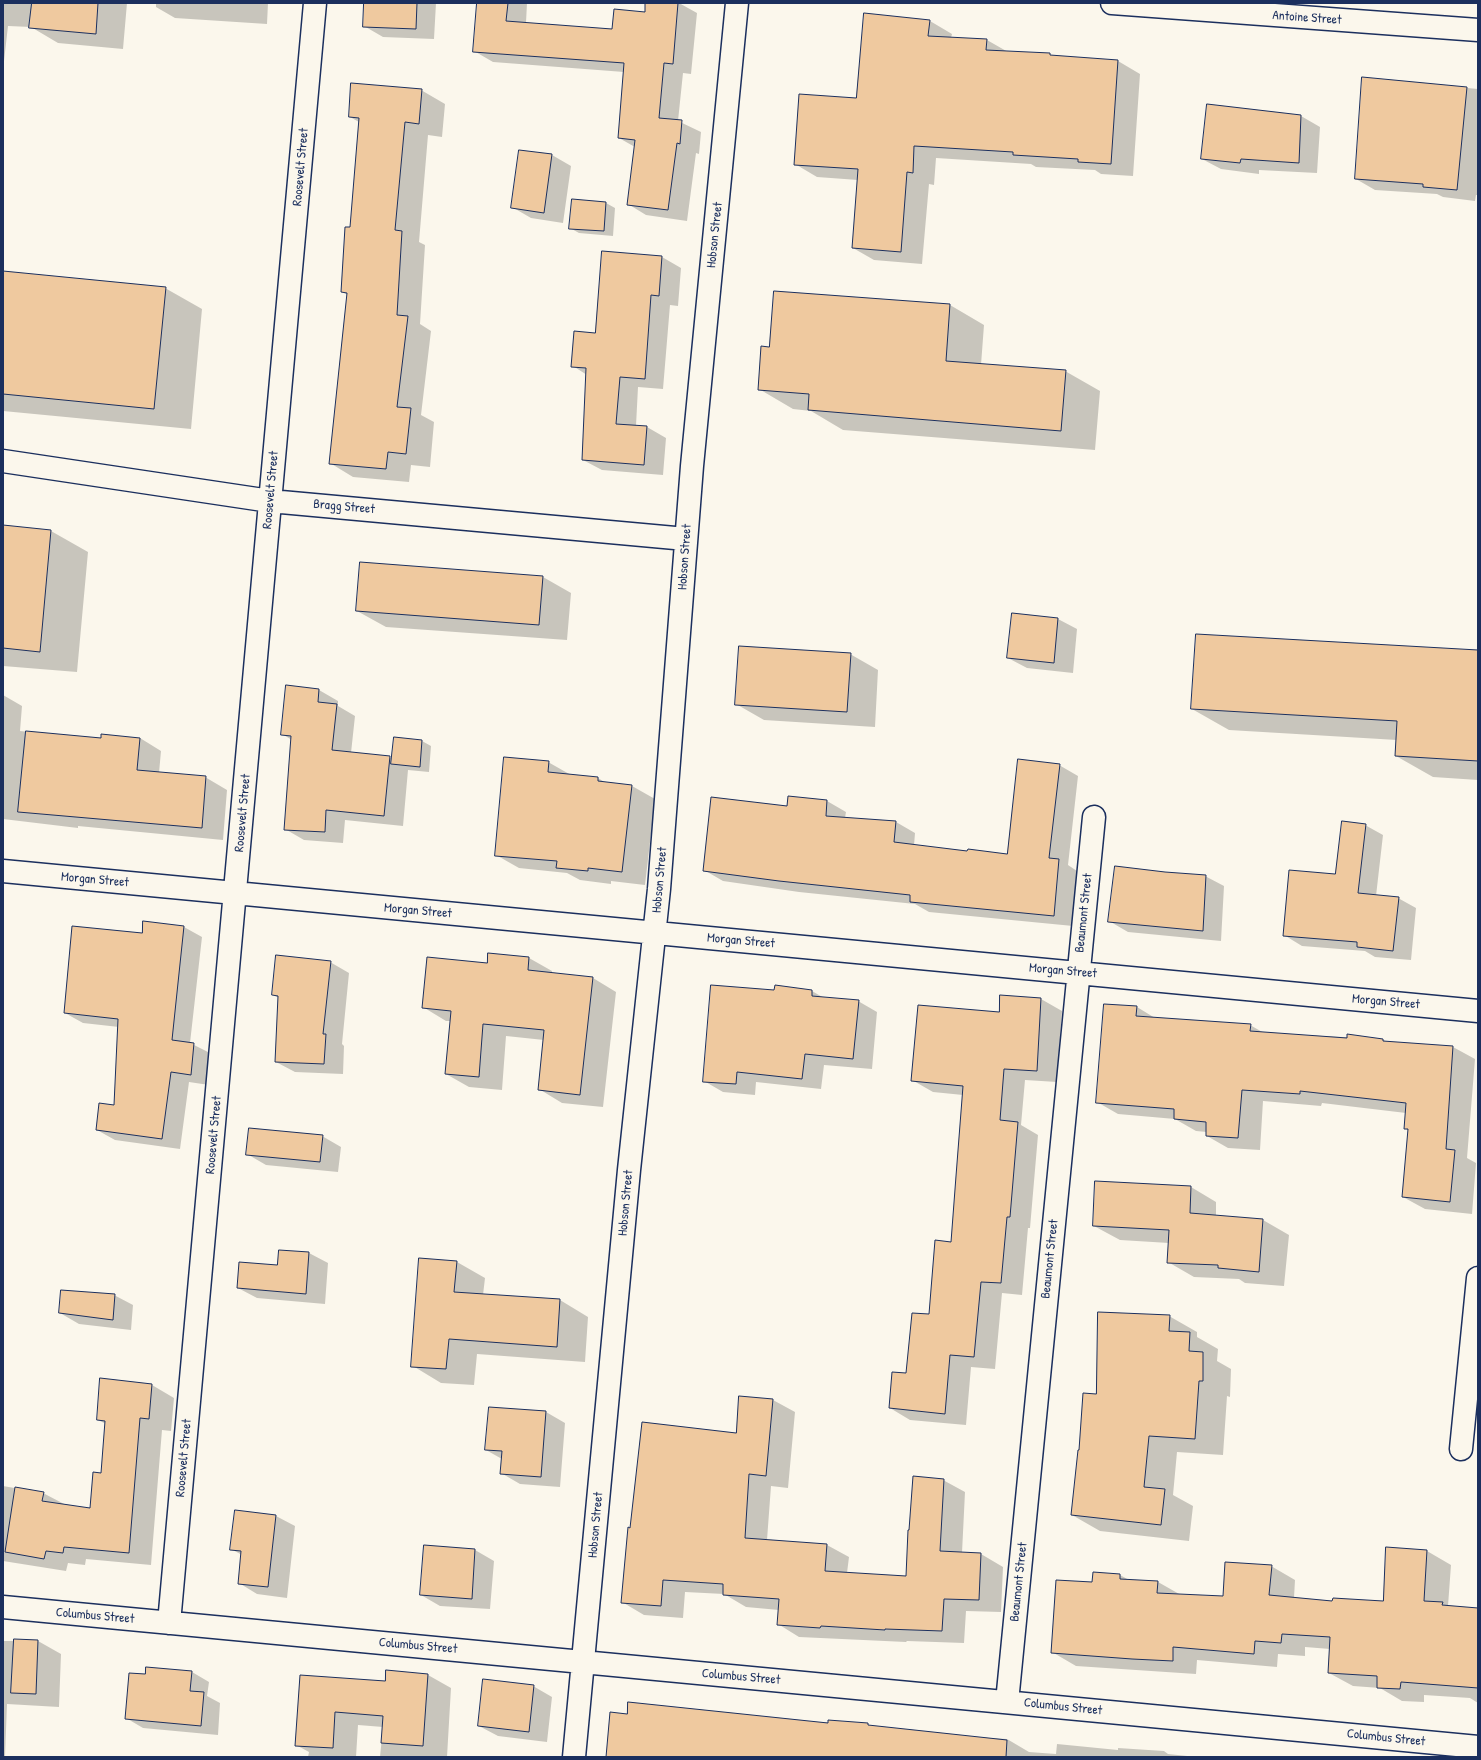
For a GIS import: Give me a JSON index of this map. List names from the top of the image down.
{
  "streets": {
    "street": [
      "Antoine Street",
      "Roosevelt Street",
      "Hobson Street",
      "Bragg Street",
      "Morgan Street",
      "Beaumont Street",
      "Columbus Street"
    ]
  },
  "crossings": [
    ["Roosevelt Street", "Bragg Street"],
    ["Roosevelt Street", "Morgan Street"],
    ["Roosevelt Street", "Columbus Street"],
    ["Hobson Street", "Bragg Street"],
    ["Hobson Street", "Morgan Street"],
    ["Hobson Street", "Columbus Street"],
    ["Morgan Street", "Beaumont Street"],
    ["Beaumont Street", "Columbus Street"]
  ]
}
